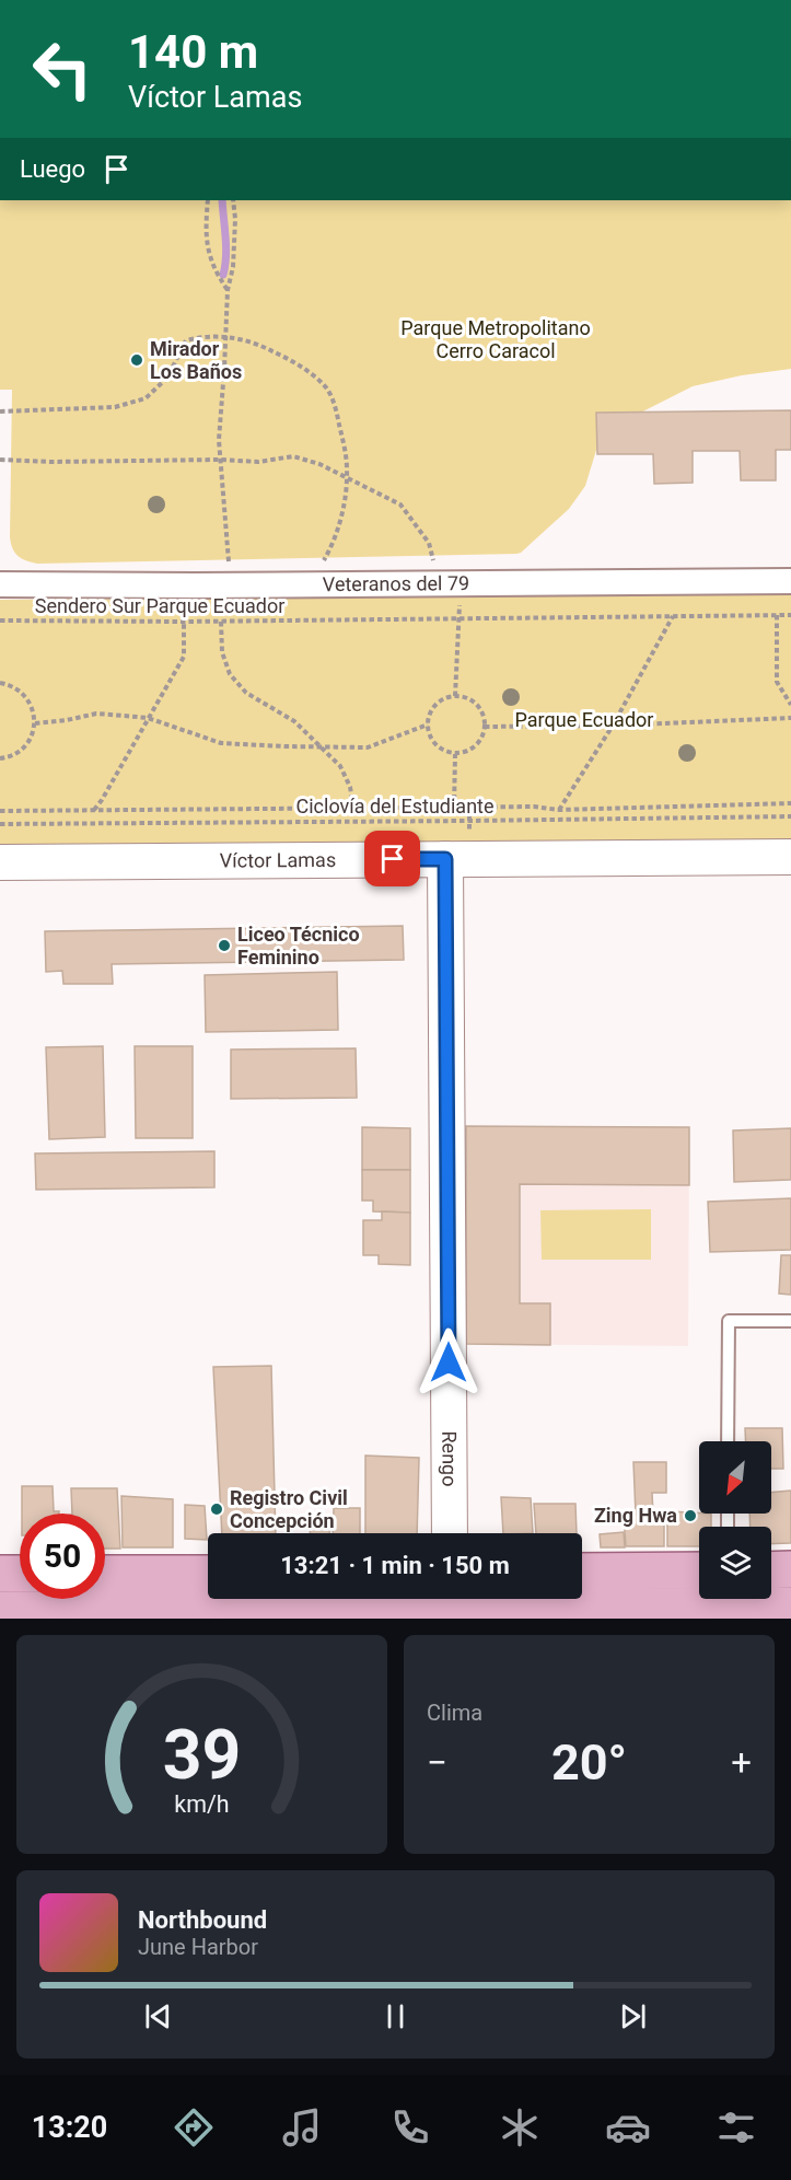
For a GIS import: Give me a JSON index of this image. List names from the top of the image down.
{
  "streets": {
    "main road": ["Víctor Lamas", "Rengo"],
    "street": ["Veteranos del 79"],
    "path": ["Sendero Sur Parque Ecuador", "Ciclovía del Estudiante"]
  },
  "crossings": [
    ["Víctor Lamas", "Rengo"]
  ],
  "parks": ["Parque Metropolitano Cerro Caracol", "Parque Ecuador"],
  "places": [
    "Mirador Los Baños",
    "Liceo Técnico Feminino",
    "Registro Civil Concepción",
    "Zing Hwa"
  ],
  "north": "bottom left",
  "page": {
    "turn": ["140 m", "Víctor Lamas"],
    "then": "Luego",
    "limit": "50",
    "trip": "13:21 · 1 min · 150 m",
    "tile": "Clima",
    "heat": ["−", "20°", "+"],
    "song": ["Northbound", "June Harbor"],
    "tabs": "13:20",
    "gauge": ["39", "km/h"]
  }
}
